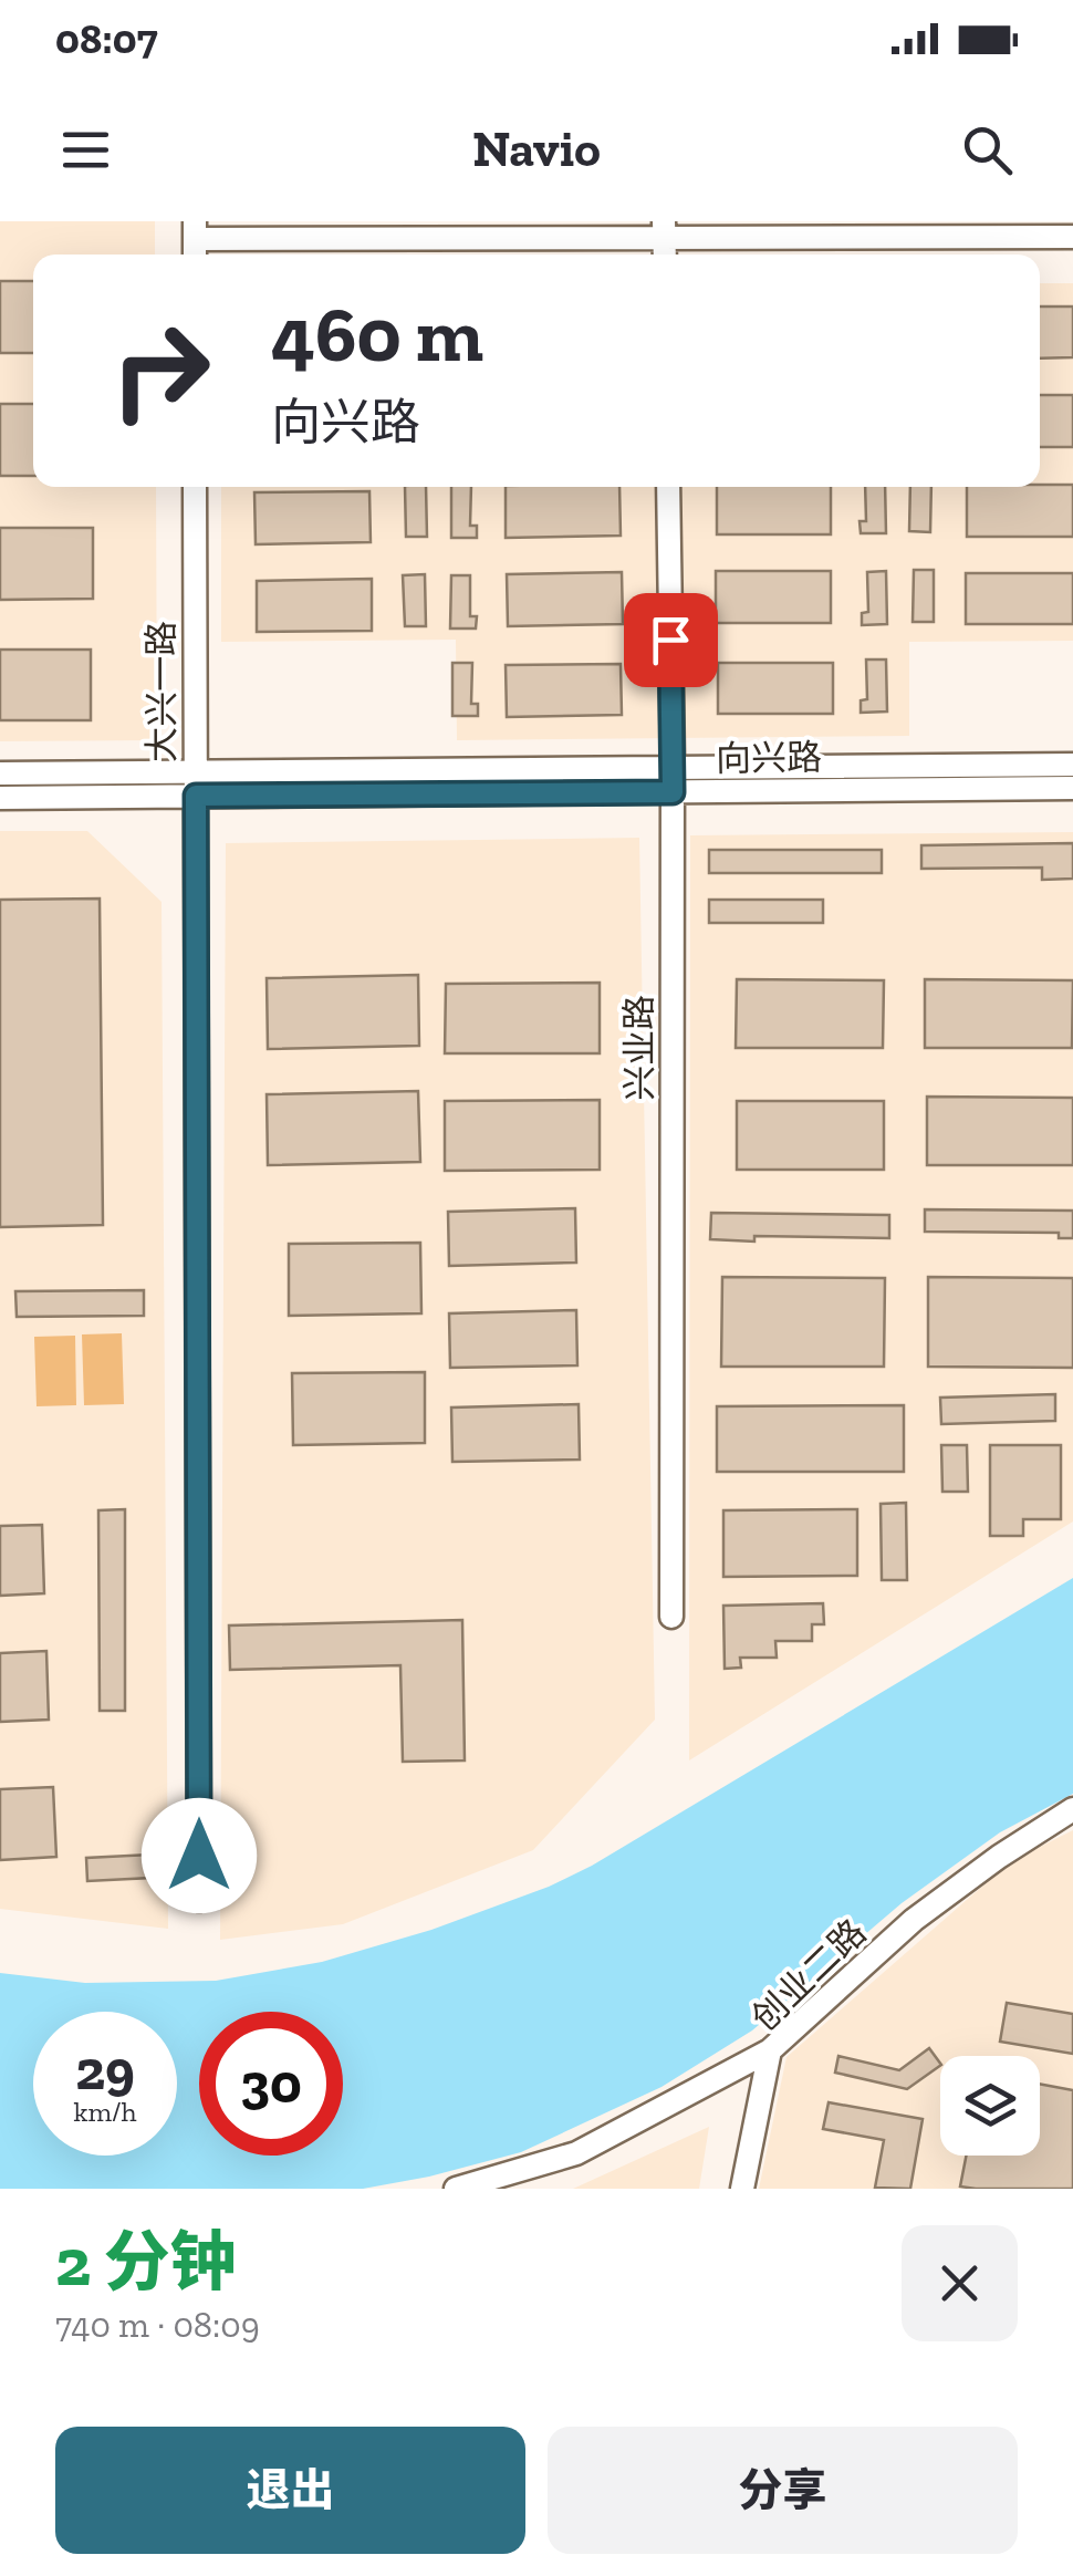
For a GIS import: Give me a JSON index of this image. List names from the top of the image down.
{
  "streets": {
    "street": [
      "大兴一路",
      "向兴路",
      "兴业路",
      "创业二路"
    ]
  },
  "crossings": [
    ["大兴一路", "向兴路"],
    ["向兴路", "兴业路"]
  ],
  "page": {
    "status": "08:07",
    "header": "Navio",
    "turn": ["460 m", "向兴路"],
    "speed": "29 km/h",
    "limit": "30",
    "heading": ["2 分钟", "740 m · 08:09"],
    "buttons": ["退出", "分享"]
  }
}
